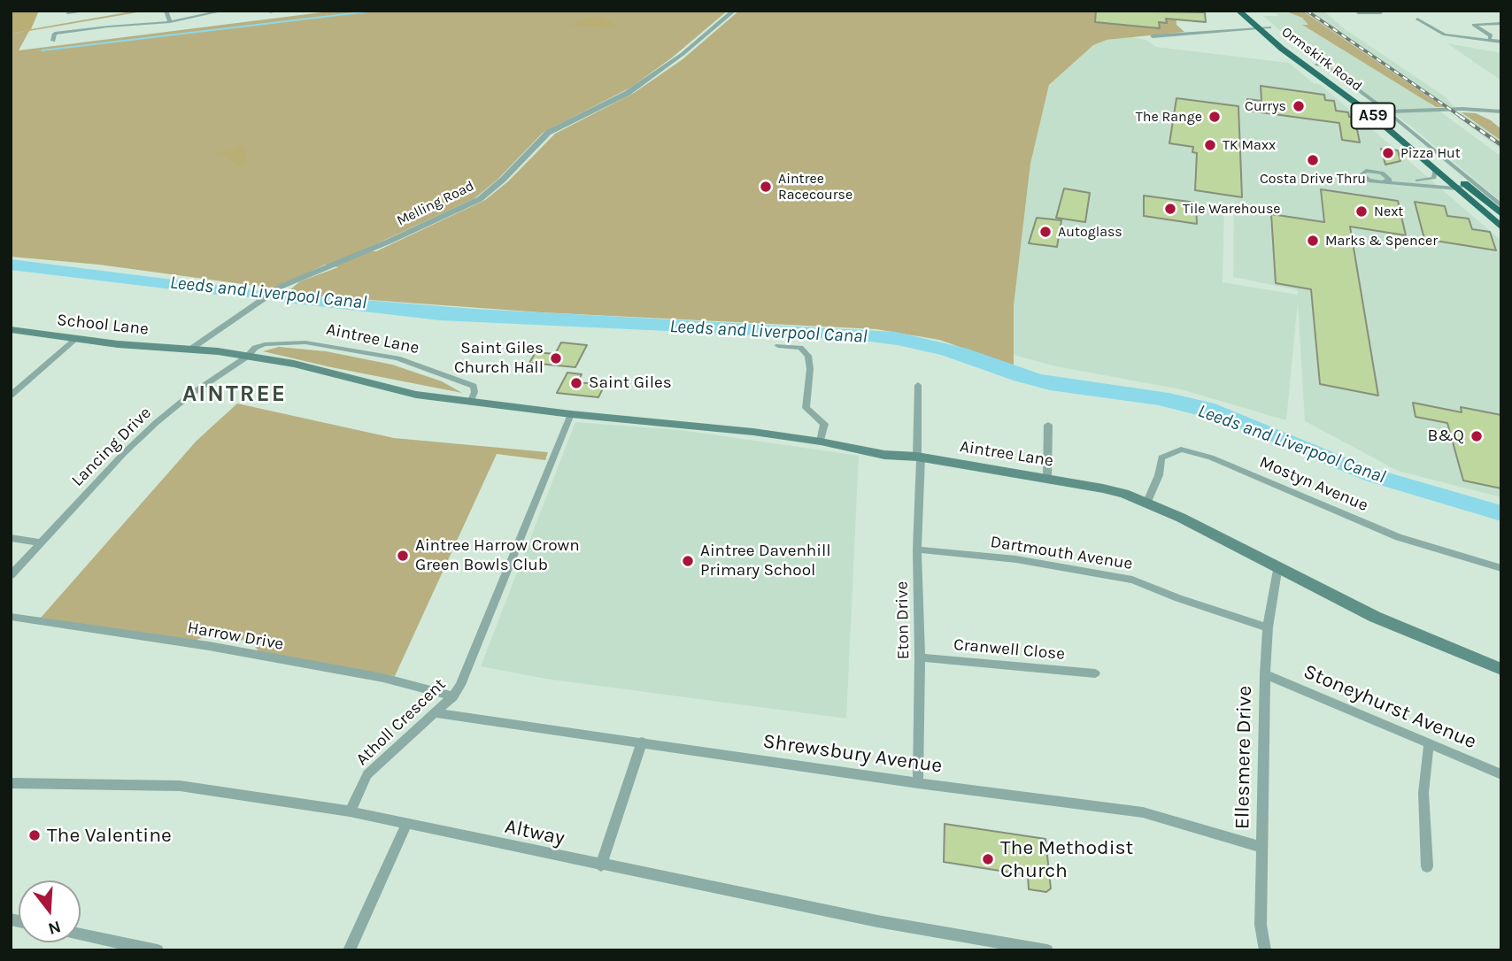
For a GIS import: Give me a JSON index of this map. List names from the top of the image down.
{
  "streets": {
    "highway": ["Ormskirk Road", "A59"],
    "main road": ["School Lane", "Aintree Lane"],
    "street": [
      "Melling Road",
      "Lancing Drive",
      "Mostyn Avenue",
      "Dartmouth Avenue",
      "Eton Drive",
      "Harrow Drive",
      "Cranwell Close",
      "Stoneyhurst Avenue",
      "Atholl Crescent",
      "Shrewsbury Avenue",
      "Ellesmere Drive",
      "Altway"
    ]
  },
  "crossings": [
    ["Melling Road", "School Lane"],
    ["Melling Road", "Aintree Lane"],
    ["School Lane", "Aintree Lane"],
    ["Aintree Lane", "Lancing Drive"],
    ["Aintree Lane", "Mostyn Avenue"],
    ["Aintree Lane", "Eton Drive"],
    ["Aintree Lane", "Atholl Crescent"],
    ["Aintree Lane", "Ellesmere Drive"],
    ["Dartmouth Avenue", "Eton Drive"],
    ["Dartmouth Avenue", "Ellesmere Drive"],
    ["Eton Drive", "Cranwell Close"],
    ["Eton Drive", "Shrewsbury Avenue"],
    ["Harrow Drive", "Atholl Crescent"],
    ["Stoneyhurst Avenue", "Ellesmere Drive"],
    ["Atholl Crescent", "Shrewsbury Avenue"],
    ["Atholl Crescent", "Altway"],
    ["Shrewsbury Avenue", "Ellesmere Drive"]
  ],
  "districts": ["AINTREE"],
  "water": ["Leeds and Liverpool Canal"],
  "places": [
    "Currys",
    "The Range",
    "TK Maxx",
    "Pizza Hut",
    "Costa Drive Thru",
    "Aintree Racecourse",
    "Tile Warehouse",
    "Next",
    "Autoglass",
    "Marks & Spencer",
    "Saint Giles Church Hall",
    "Saint Giles",
    "B&Q",
    "Aintree Harrow Crown Green Bowls Club",
    "Aintree Davenhill Primary School",
    "The Valentine",
    "The Methodist Church"
  ],
  "north": "bottom"
}
